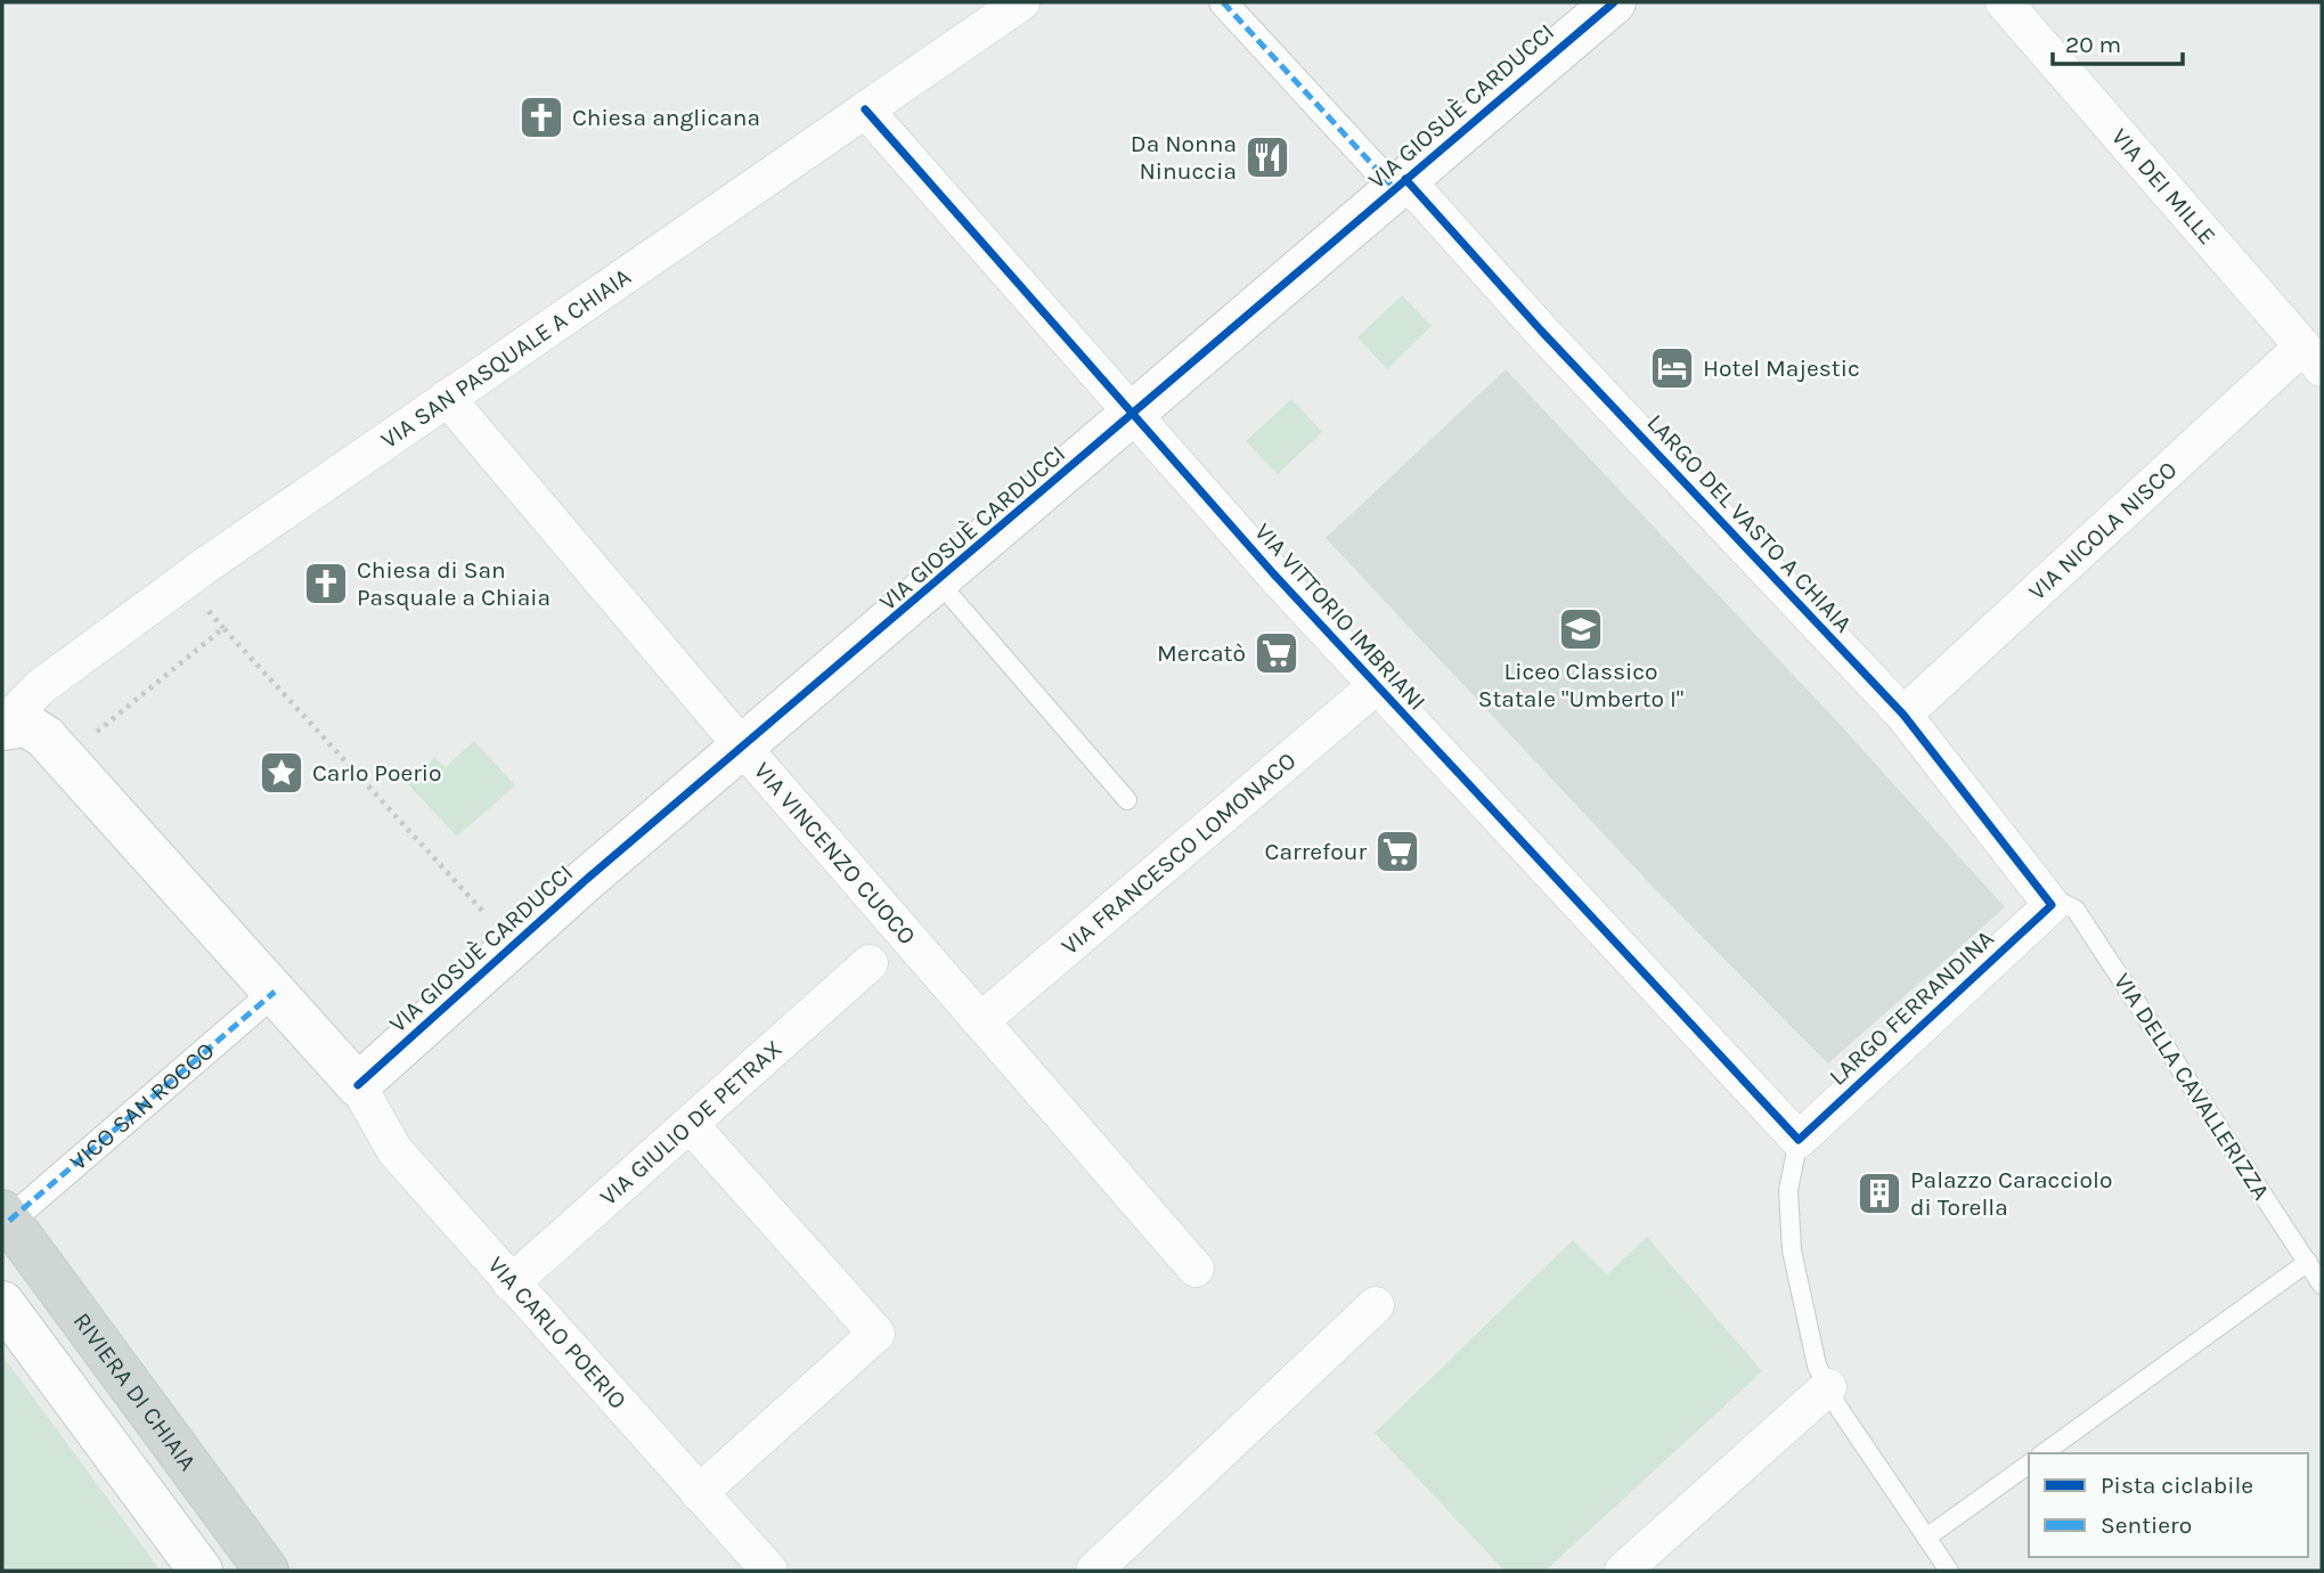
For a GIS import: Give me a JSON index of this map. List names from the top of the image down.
{
  "streets": {
    "main road": ["RIVIERA DI CHIAIA"],
    "street": [
      "VIA GIOSUÈ CARDUCCI",
      "VIA DEI MILLE",
      "VIA SAN PASQUALE A CHIAIA",
      "LARGO DEL VASTO A CHIAIA",
      "VIA NICOLA NISCO",
      "VIA VITTORIO IMBRIANI",
      "VIA VINCENZO CUOCO",
      "VIA FRANCESCO LOMONACO",
      "LARGO FERRANDINA",
      "VICO SAN ROCCO",
      "VIA GIULIO DE PETRAX",
      "VIA CARLO POERIO"
    ],
    "lane": ["VIA DELLA CAVALLERIZZA"]
  },
  "crossings": [
    ["VIA GIOSUÈ CARDUCCI", "LARGO DEL VASTO A CHIAIA"],
    ["VIA GIOSUÈ CARDUCCI", "VIA VITTORIO IMBRIANI"],
    ["VIA GIOSUÈ CARDUCCI", "VIA VINCENZO CUOCO"],
    ["VIA GIOSUÈ CARDUCCI", "VIA CARLO POERIO"],
    ["VIA DEI MILLE", "VIA NICOLA NISCO"],
    ["VIA SAN PASQUALE A CHIAIA", "VIA VITTORIO IMBRIANI"],
    ["VIA SAN PASQUALE A CHIAIA", "VIA VINCENZO CUOCO"],
    ["LARGO DEL VASTO A CHIAIA", "VIA NICOLA NISCO"],
    ["LARGO DEL VASTO A CHIAIA", "LARGO FERRANDINA"],
    ["LARGO DEL VASTO A CHIAIA", "VIA DELLA CAVALLERIZZA"],
    ["VIA VITTORIO IMBRIANI", "VIA FRANCESCO LOMONACO"],
    ["VIA VITTORIO IMBRIANI", "LARGO FERRANDINA"],
    ["VIA VINCENZO CUOCO", "VIA FRANCESCO LOMONACO"],
    ["LARGO FERRANDINA", "VIA DELLA CAVALLERIZZA"],
    ["VICO SAN ROCCO", "RIVIERA DI CHIAIA"],
    ["VIA GIULIO DE PETRAX", "VIA CARLO POERIO"]
  ],
  "places": {
    "church": ["Chiesa anglicana", "Chiesa di San Pasquale a Chiaia"],
    "restaurant": ["Da Nonna Ninuccia"],
    "hotel": ["Hotel Majestic"],
    "school or university": ["Liceo Classico Statale \"Umberto I\""],
    "supermarket": ["Mercatò", "Carrefour"],
    "place": ["Carlo Poerio"],
    "building": ["Palazzo Caracciolo di Torella"]
  },
  "legend": ["Pista ciclabile", "Sentiero"],
  "scale_bar": "20 m"
}
